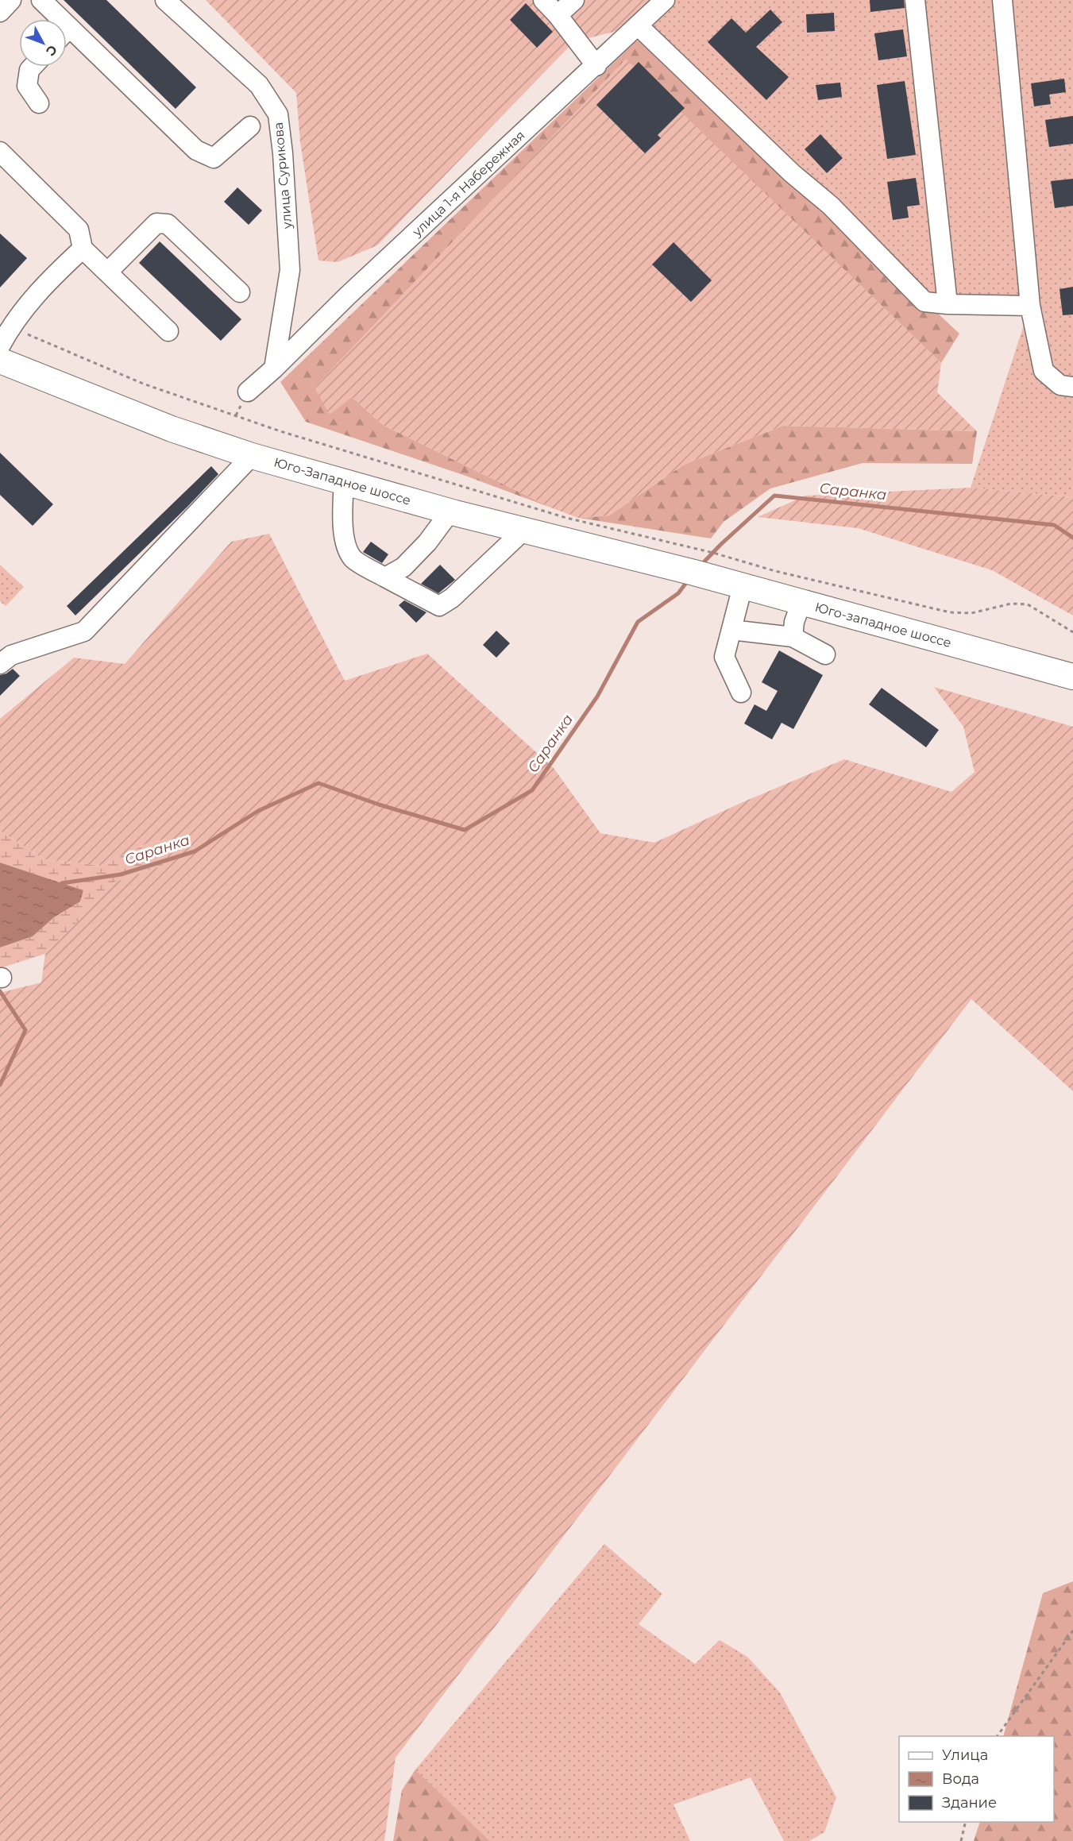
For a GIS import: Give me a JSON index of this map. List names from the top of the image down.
{
  "streets": {
    "main road": ["Юго-Западное шоссе", "Юго-западное шоссе"],
    "street": ["улица Сурикова", "улица 1-я Набережная"]
  },
  "crossings": [
    ["улица Сурикова", "улица 1-я Набережная"],
    ["Юго-Западное шоссе", "Юго-западное шоссе"]
  ],
  "water": ["Саранка"],
  "legend": ["Улица", "Вода", "Здание"],
  "north": "bottom right"
}
